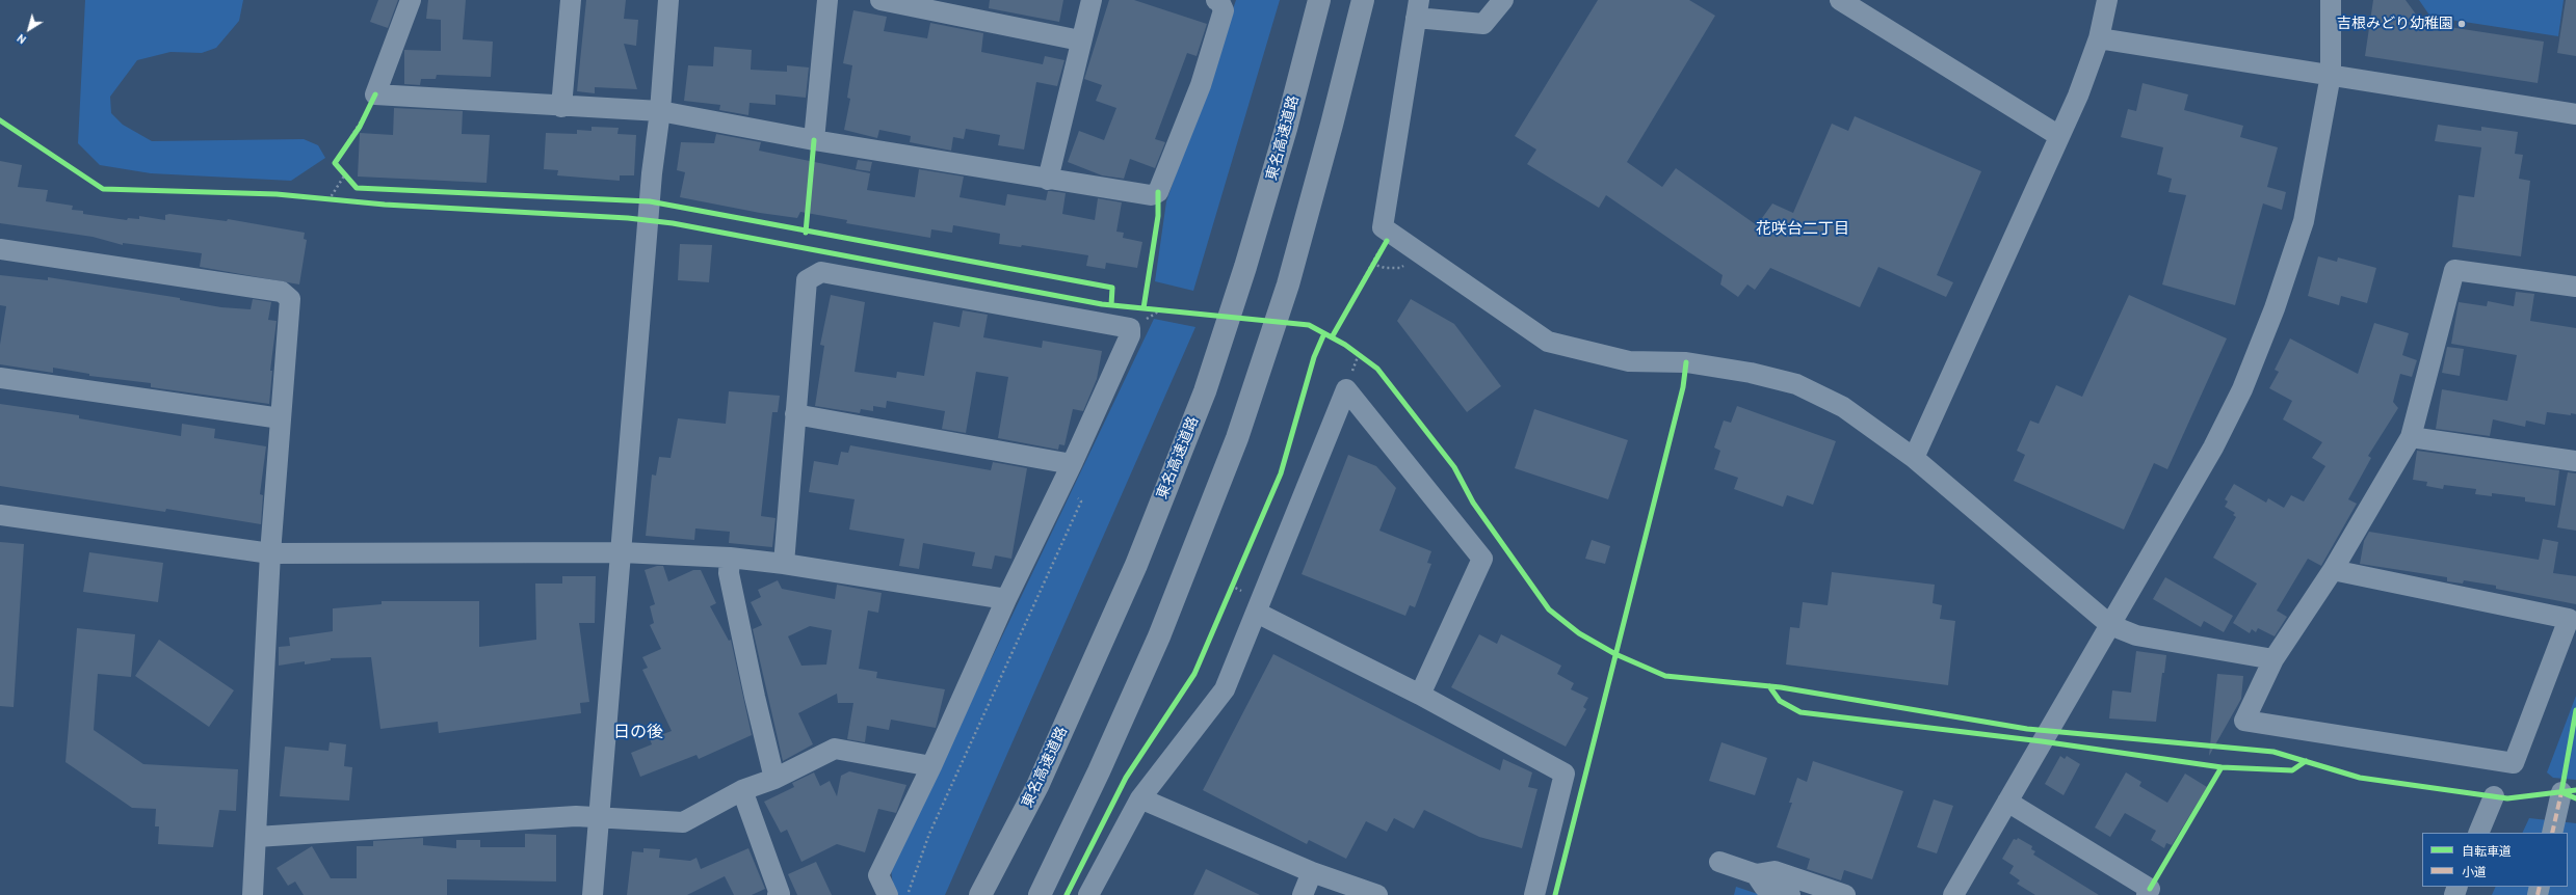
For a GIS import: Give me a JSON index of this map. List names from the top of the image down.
{
  "streets": {
    "highway": ["東名高速道路"]
  },
  "districts": ["花咲台二丁目", "日の後"],
  "places": ["吉根みどり幼稚園"],
  "legend": ["自転車道", "小道"],
  "north": "bottom left"
}
